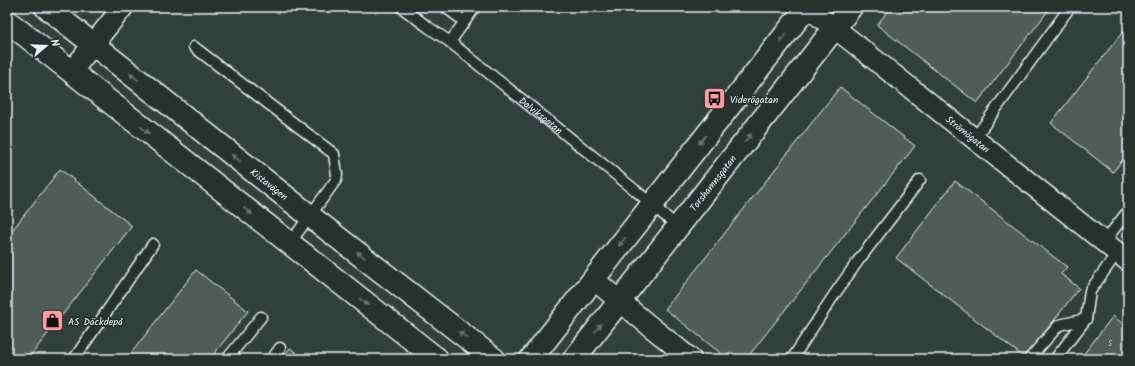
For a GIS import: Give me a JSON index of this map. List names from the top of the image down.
{
  "streets": {
    "street": ["Strömögatan", "Torshamnsgatan", "Kistavägen"],
    "lane": ["Dalviksgatan"]
  },
  "crossings": [
    ["Dalviksgatan", "Torshamnsgatan"],
    ["Strömögatan", "Torshamnsgatan"]
  ],
  "places": {
    "bus stop": ["Viderögatan"],
    "shop": ["AS Däckdepå"]
  },
  "house_numbers": ["5"],
  "north": "right"
}
